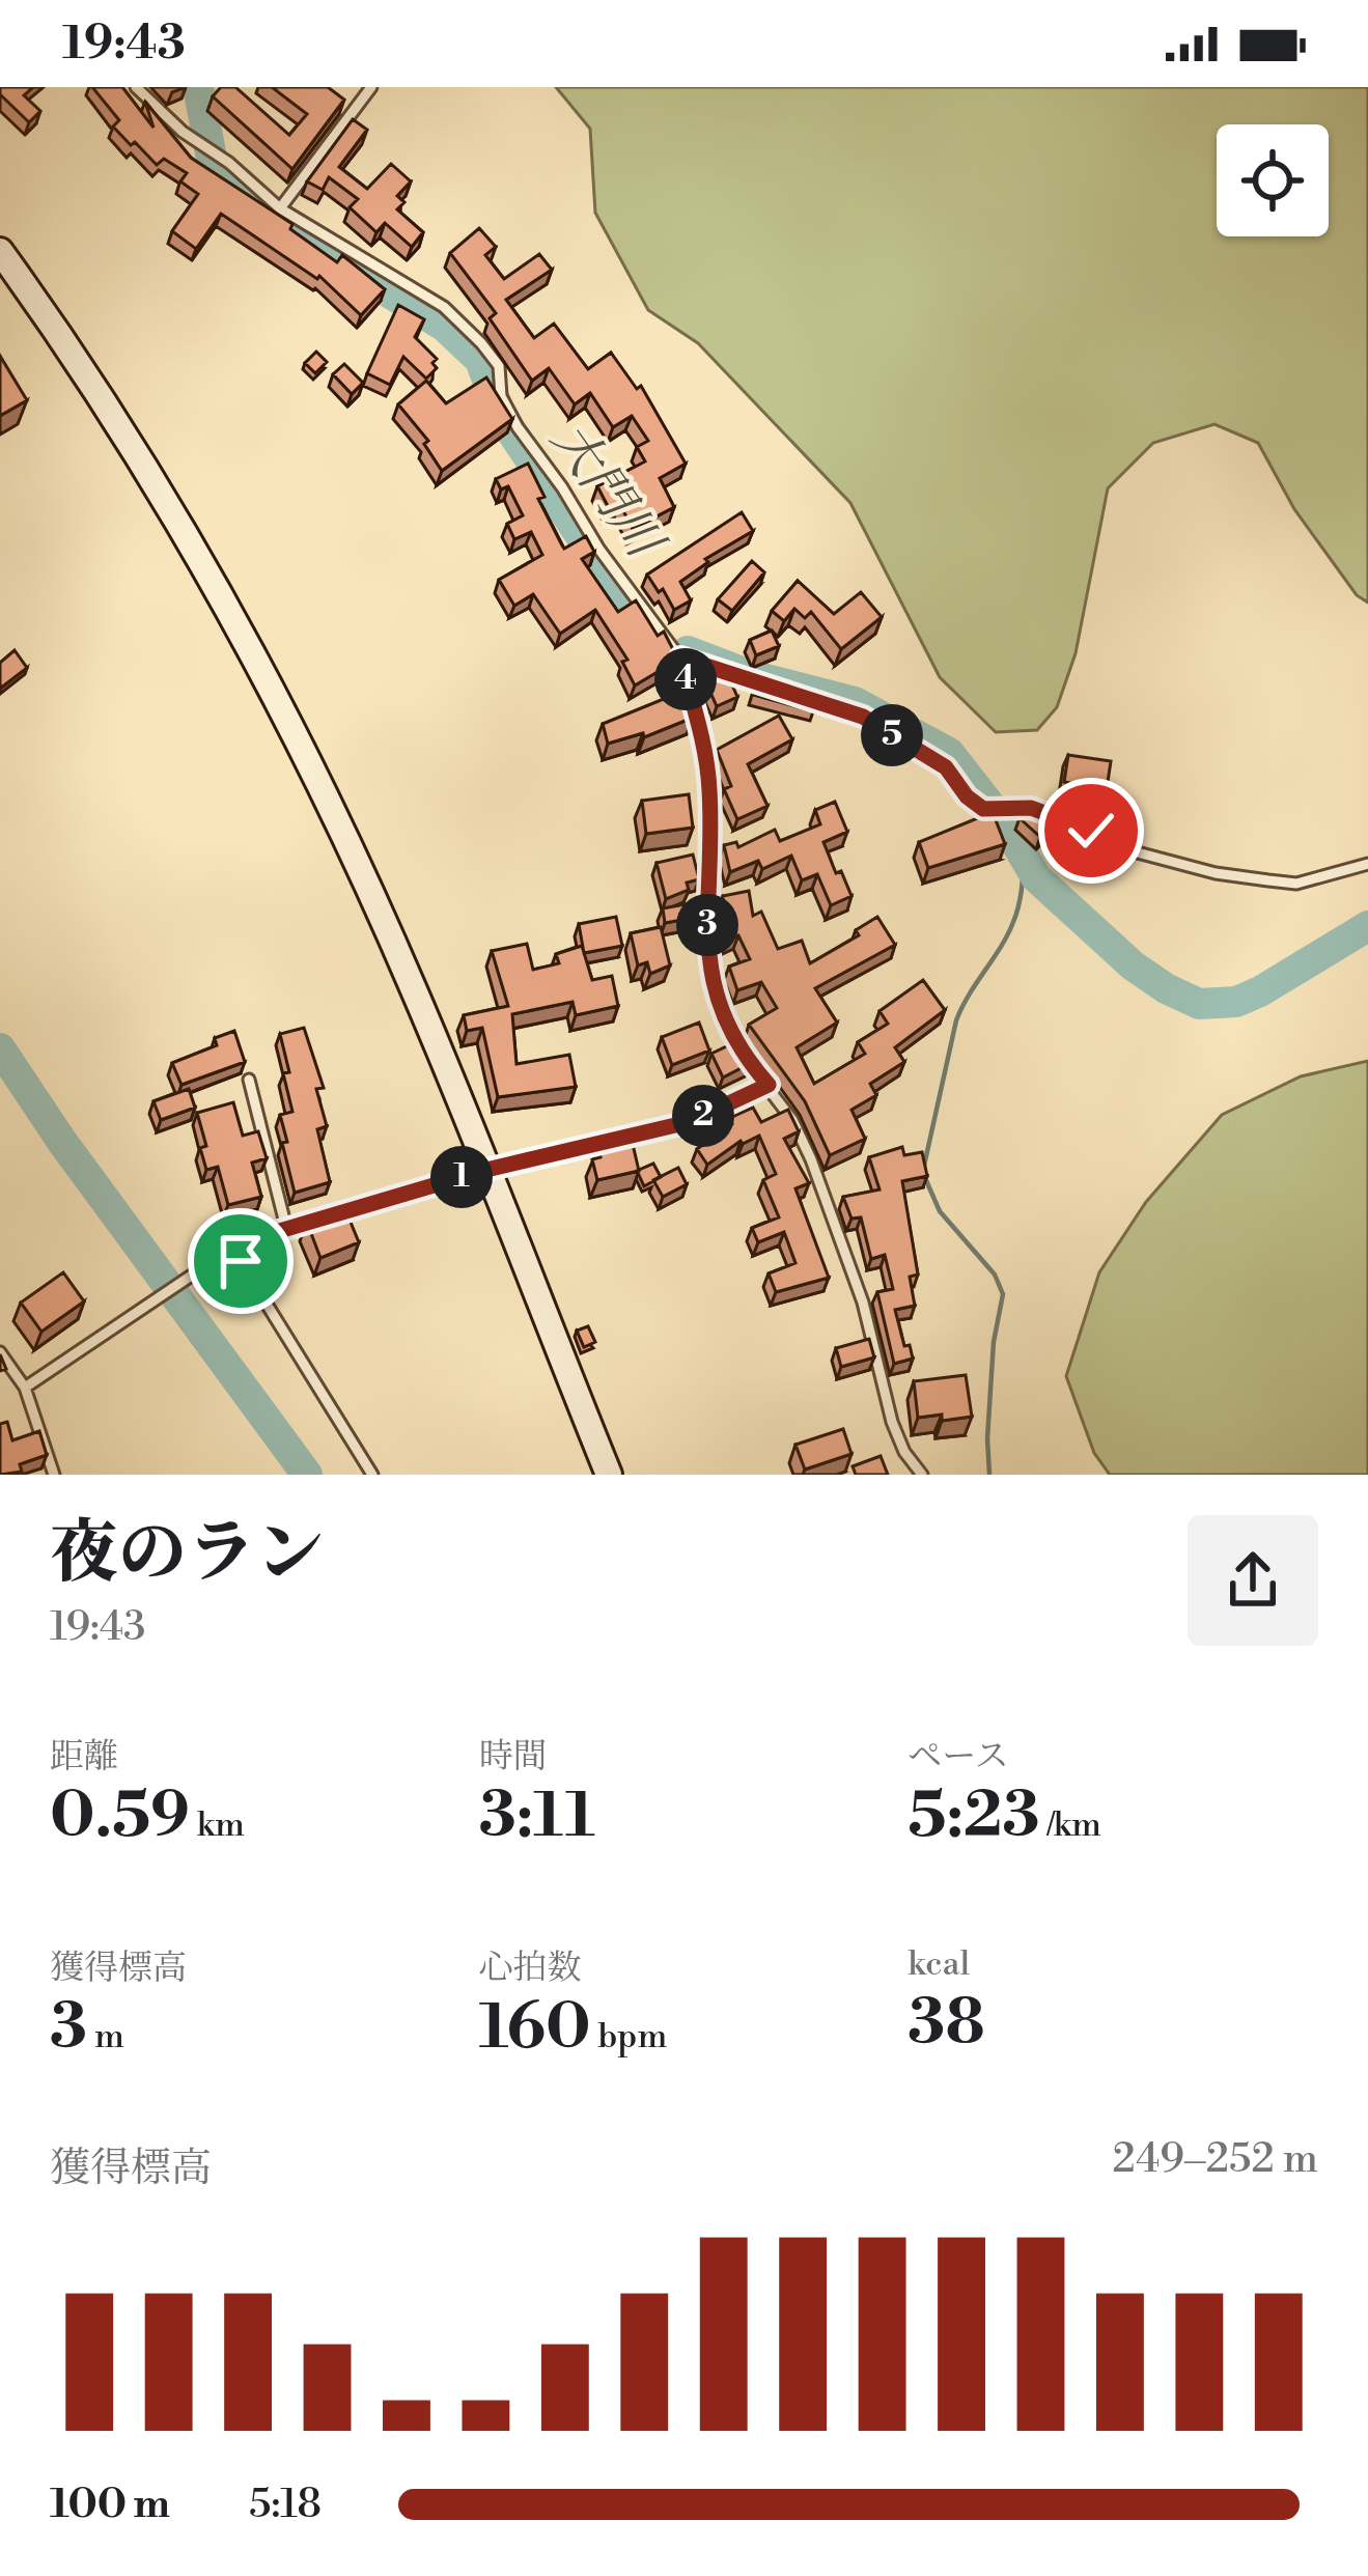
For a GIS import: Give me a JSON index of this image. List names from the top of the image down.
{
  "water": ["大門川"],
  "page": {
    "status": "19:43",
    "pins": [
      "4",
      "5",
      "3",
      "2",
      "1"
    ],
    "heading": ["夜のラン", "19:43"],
    "stats": [
      ["距離", "0.59 km"],
      ["時間", "3:11"],
      ["ペース", "5:23 /km"],
      ["獲得標高", "3 m"],
      ["心拍数", "160 bpm"],
      ["kcal", "38"]
    ],
    "chart": ["獲得標高", "249–252 m"],
    "list": [
      {
        "name": "100 m",
        "note": "5:18"
      }
    ]
  }
}
